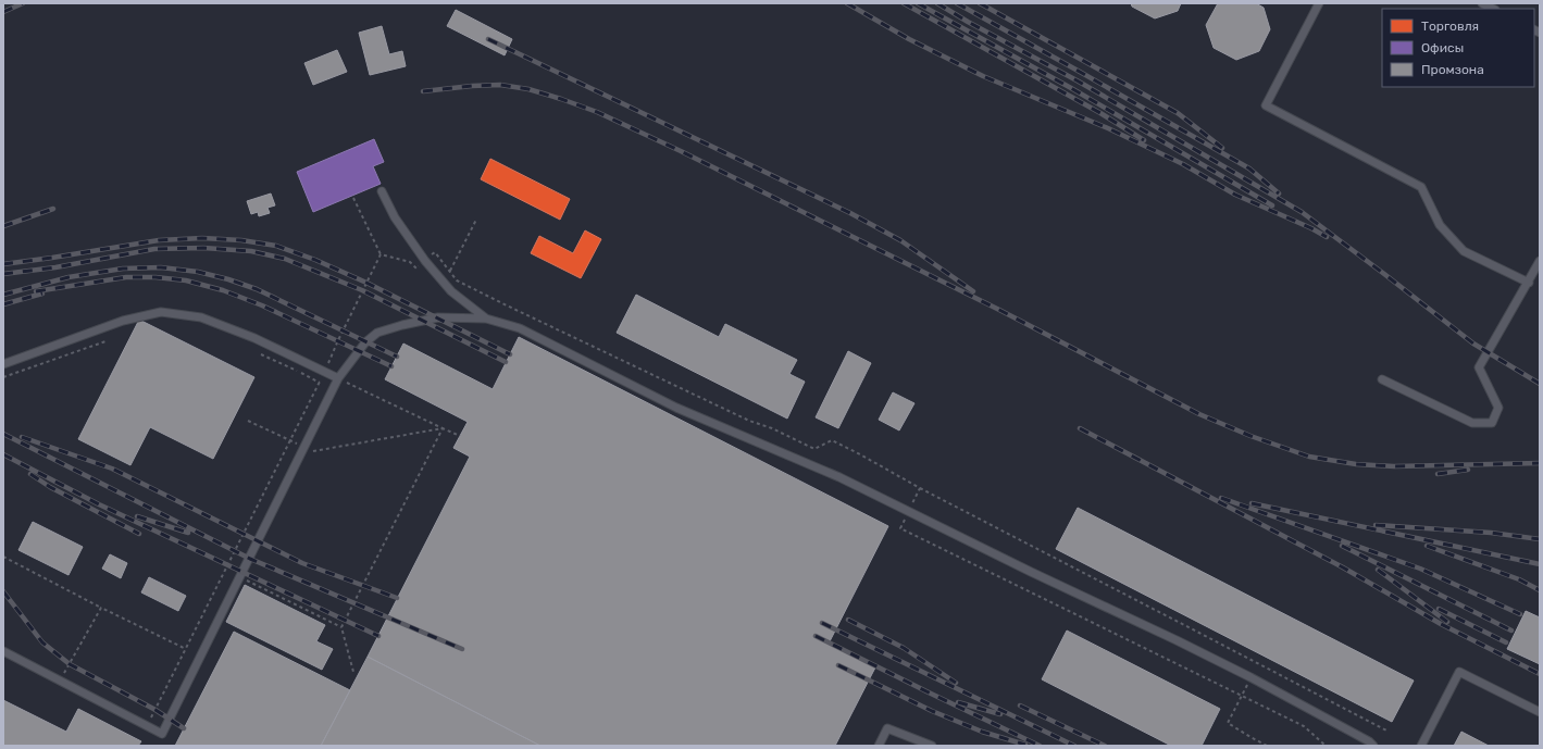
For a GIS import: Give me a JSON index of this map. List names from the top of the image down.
{
  "legend": ["Торговля", "Офисы", "Промзона"]
}
